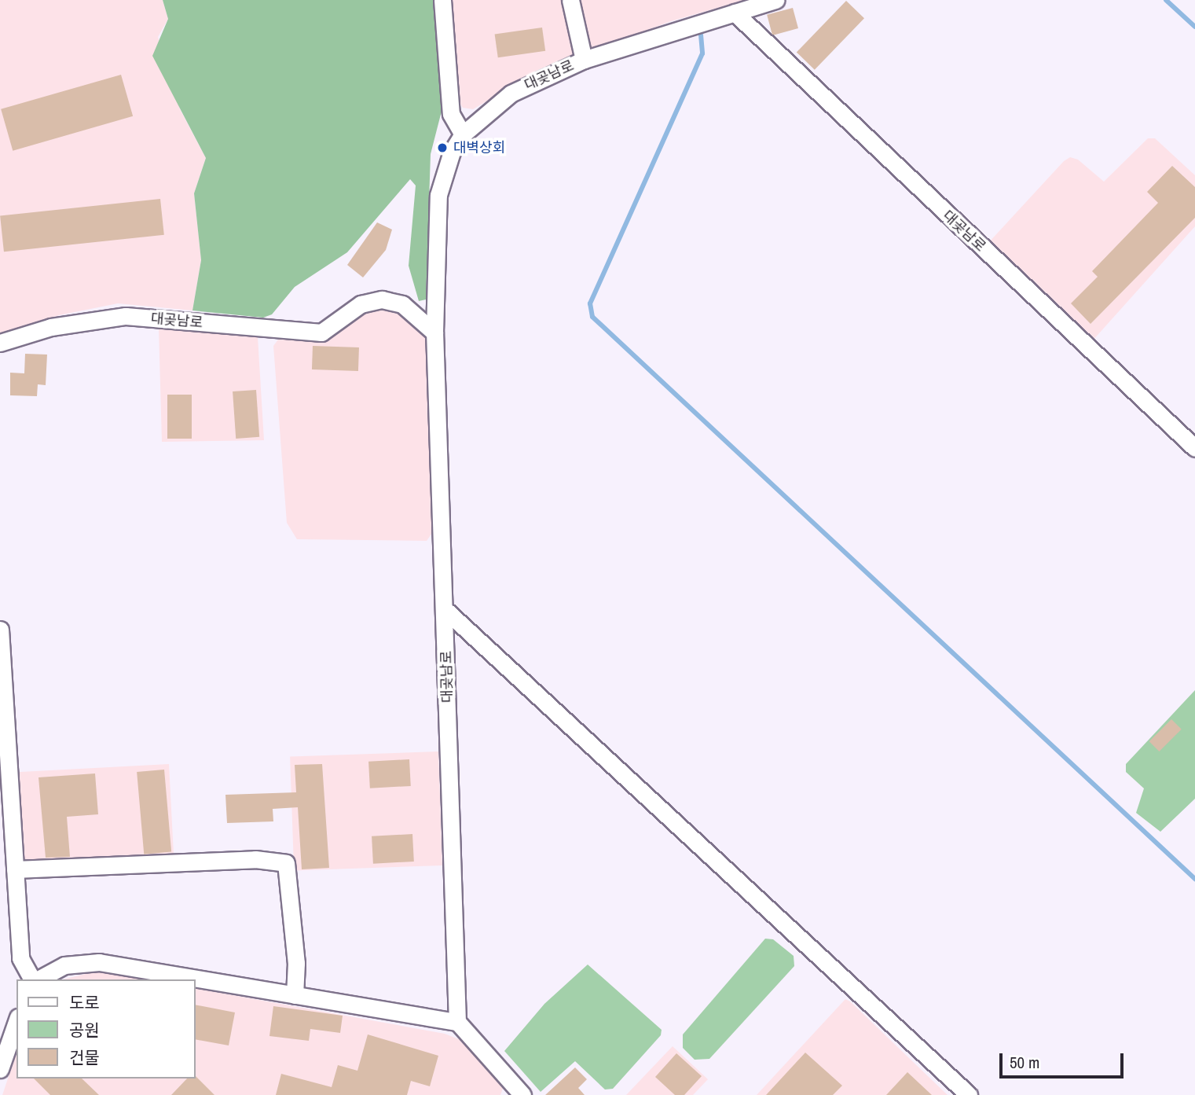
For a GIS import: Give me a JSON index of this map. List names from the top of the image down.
{
  "streets": {
    "street": ["대곶남로"]
  },
  "places": ["대벽상회"],
  "legend": ["도로", "공원", "건물"],
  "scale_bar": "50 m"
}
